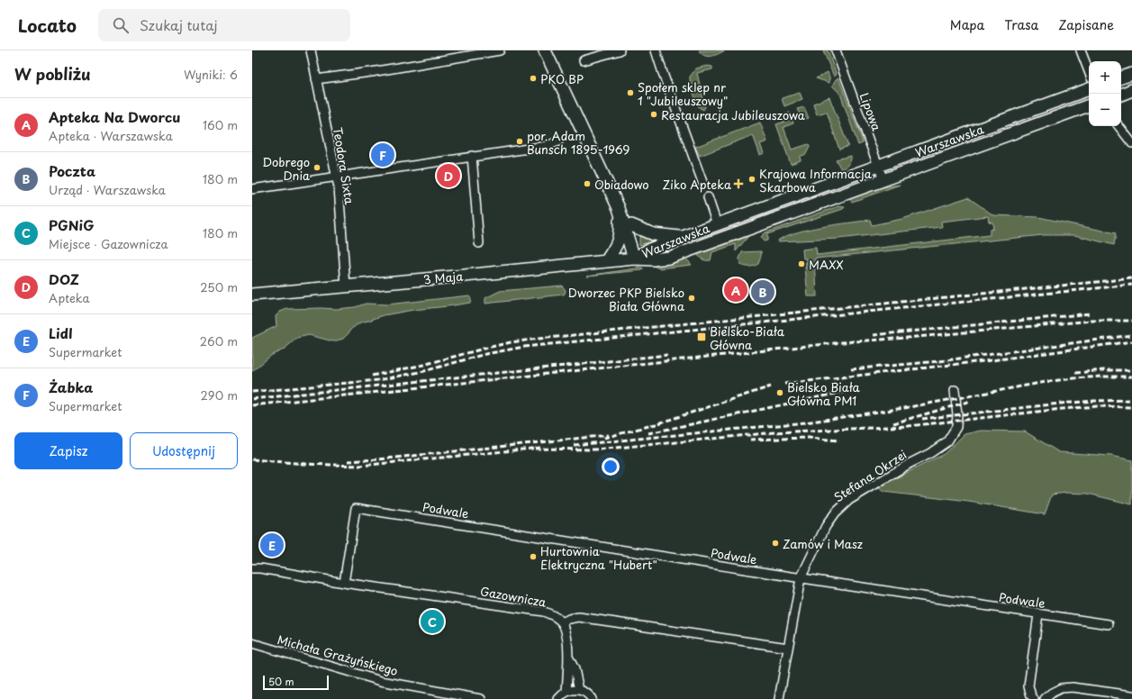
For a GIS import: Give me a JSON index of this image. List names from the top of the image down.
{
  "streets": {
    "main road": ["Warszawska", "3 Maja"],
    "street": [
      "Lipowa",
      "Teodora Sixta",
      "Stefana Okrzei",
      "Podwale",
      "Gazownicza",
      "Michała Grażyńskiego"
    ]
  },
  "crossings": [
    ["Lipowa", "Warszawska"],
    ["Warszawska", "3 Maja"],
    ["Teodora Sixta", "3 Maja"],
    ["Stefana Okrzei", "Podwale"],
    ["Podwale", "Gazownicza"]
  ],
  "places": {
    "other": [
      "PKO BP",
      "Społem sklep nr 1 \"Jubileuszowy\"",
      "Restauracja Jubileuszowa",
      "por. Adam Bunsch 1895-1969",
      "Dobrego Dnia",
      "Krajowa Informacja Skarbowa",
      "Obiadowo",
      "MAXX",
      "Dworzec PKP Bielsko Biała Główna",
      "Bielsko Biała Główna PM1",
      "Zamów i Masz",
      "Hurtownia Elektryczna \"Hubert\""
    ],
    "health": ["Ziko Apteka"],
    "transit": ["Bielsko-Biała Główna"]
  },
  "scale_bar": "50 m",
  "page": {
    "header": "Locato",
    "search": "Szukaj tutaj",
    "nav": ["Mapa", "Trasa", "Zapisane"],
    "heading": ["W pobliżu", "Wyniki: 6"],
    "map_buttons": ["+", "−"],
    "list": [
      {
        "mark": "A",
        "name": "Apteka Na Dworcu",
        "note": "Apteka · Warszawska",
        "value": "160 m"
      },
      {
        "mark": "B",
        "name": "Poczta",
        "note": "Urząd · Warszawska",
        "value": "180 m"
      },
      {
        "mark": "C",
        "name": "PGNiG",
        "note": "Miejsce · Gazownicza",
        "value": "180 m"
      },
      {
        "mark": "D",
        "name": "DOZ",
        "note": "Apteka",
        "value": "250 m"
      },
      {
        "mark": "E",
        "name": "Lidl",
        "note": "Supermarket",
        "value": "260 m"
      },
      {
        "mark": "F",
        "name": "Żabka",
        "note": "Supermarket",
        "value": "290 m"
      }
    ],
    "pins": [
      "F",
      "D",
      "A",
      "B",
      "E",
      "C"
    ],
    "buttons": ["Zapisz", "Udostępnij"],
    "scale": "50 m"
  }
}
